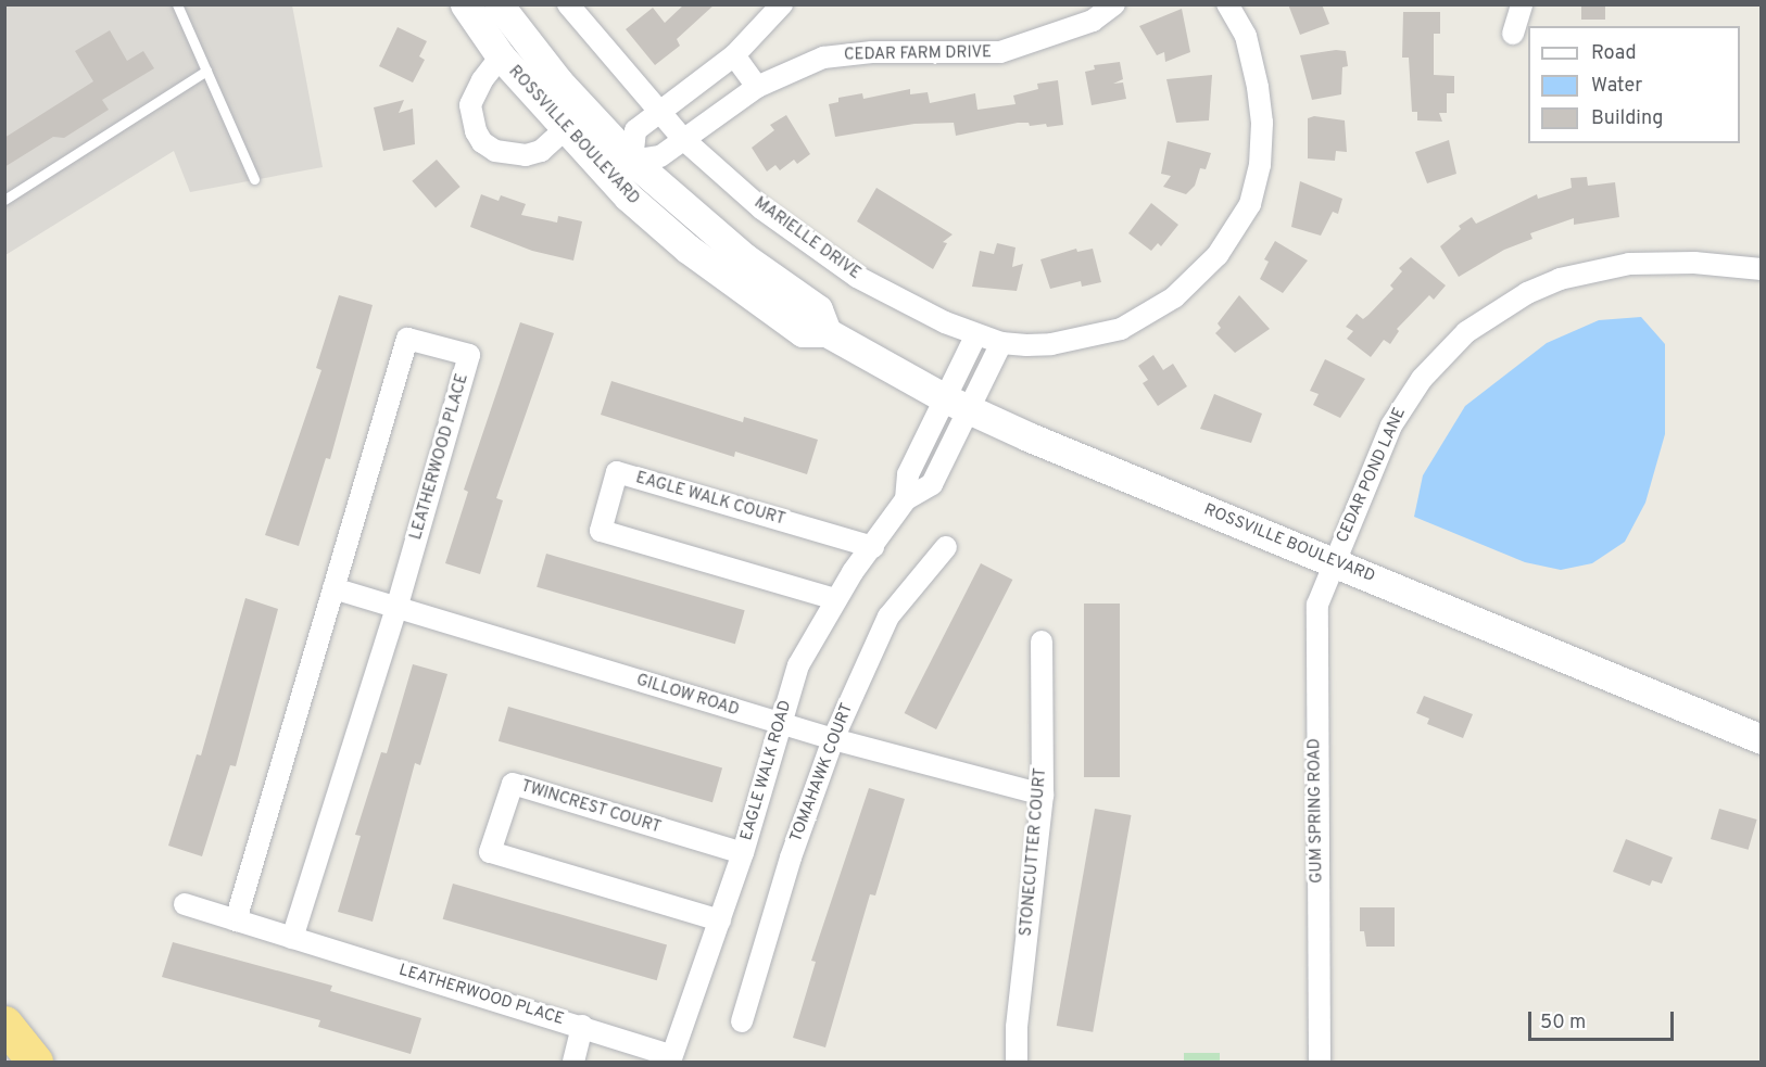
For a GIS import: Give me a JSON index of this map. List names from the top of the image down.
{
  "streets": {
    "main road": ["ROSSVILLE BOULEVARD"],
    "street": [
      "CEDAR FARM DRIVE",
      "MARIELLE DRIVE",
      "LEATHERWOOD PLACE",
      "CEDAR POND LANE",
      "EAGLE WALK COURT",
      "GILLOW ROAD",
      "EAGLE WALK ROAD",
      "TOMAHAWK COURT",
      "TWINCREST COURT",
      "GUM SPRING ROAD",
      "STONECUTTER COURT"
    ]
  },
  "crossings": [
    ["CEDAR FARM DRIVE", "ROSSVILLE BOULEVARD"],
    ["CEDAR FARM DRIVE", "MARIELLE DRIVE"],
    ["ROSSVILLE BOULEVARD", "CEDAR POND LANE"],
    ["ROSSVILLE BOULEVARD", "EAGLE WALK ROAD"],
    ["ROSSVILLE BOULEVARD", "GUM SPRING ROAD"],
    ["LEATHERWOOD PLACE", "GILLOW ROAD"],
    ["LEATHERWOOD PLACE", "EAGLE WALK ROAD"],
    ["CEDAR POND LANE", "GUM SPRING ROAD"],
    ["EAGLE WALK COURT", "EAGLE WALK ROAD"],
    ["GILLOW ROAD", "EAGLE WALK ROAD"],
    ["GILLOW ROAD", "TOMAHAWK COURT"],
    ["GILLOW ROAD", "STONECUTTER COURT"],
    ["EAGLE WALK ROAD", "TWINCREST COURT"]
  ],
  "legend": ["Road", "Water", "Building"],
  "scale_bar": "50 m"
}
